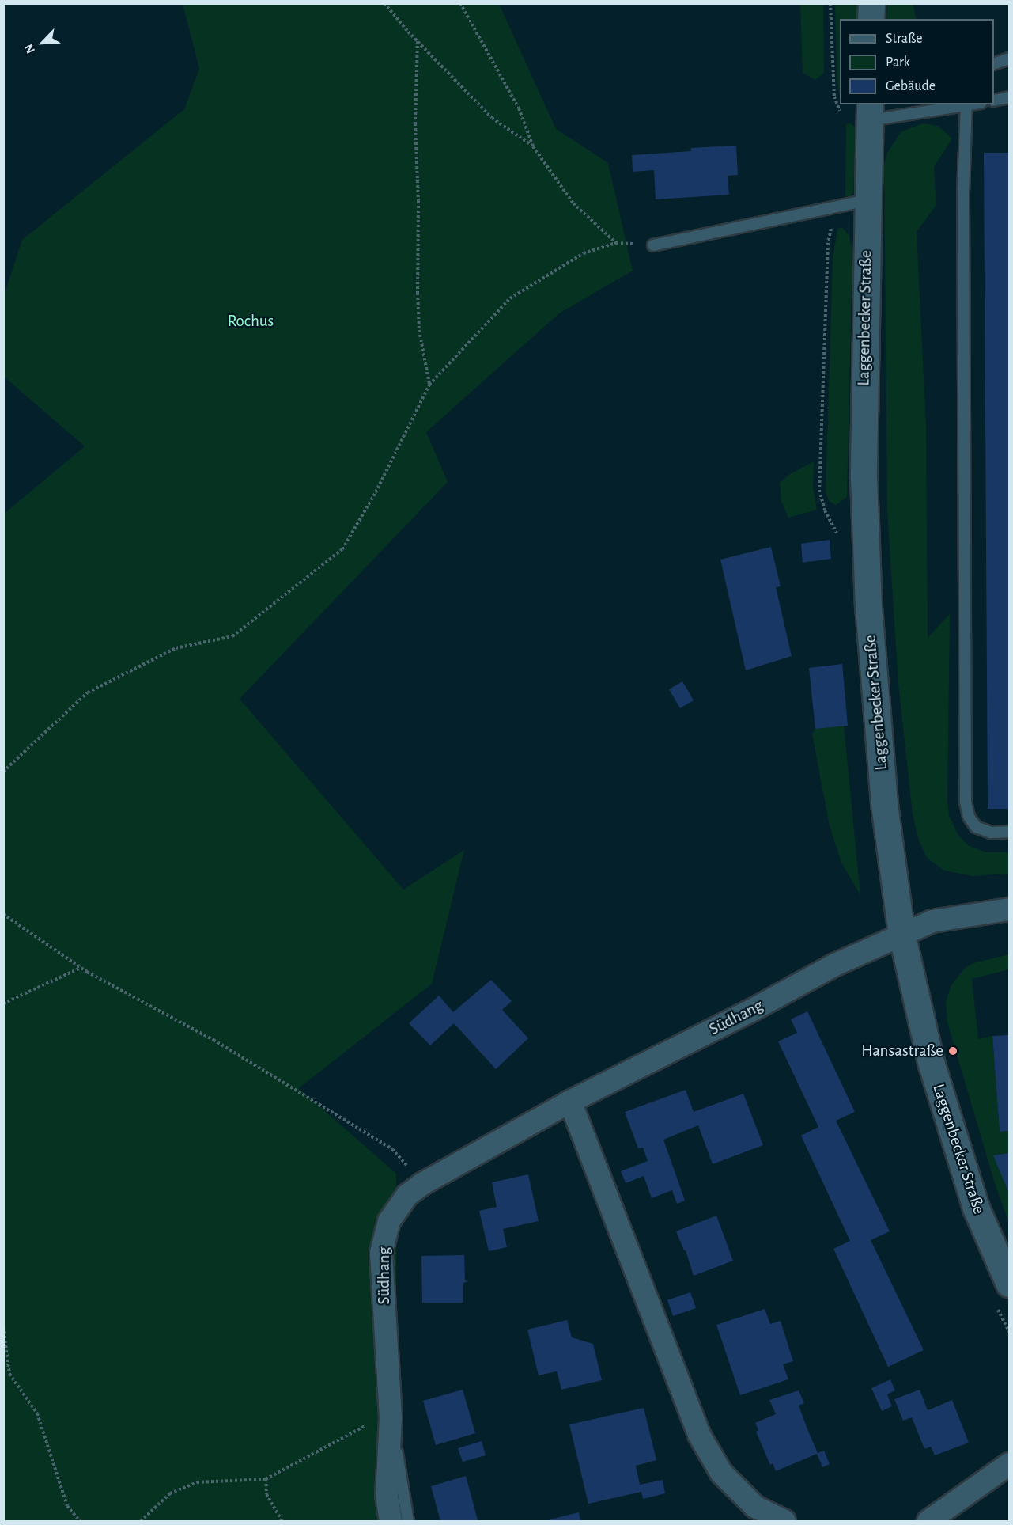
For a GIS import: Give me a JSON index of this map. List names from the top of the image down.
{
  "streets": {
    "street": ["Laggenbecker Straße", "Südhang"]
  },
  "crossings": [
    ["Laggenbecker Straße", "Südhang"]
  ],
  "parks": ["Rochus"],
  "places": ["Hansastraße"],
  "legend": ["Straße", "Park", "Gebäude"],
  "north": "bottom left"
}
